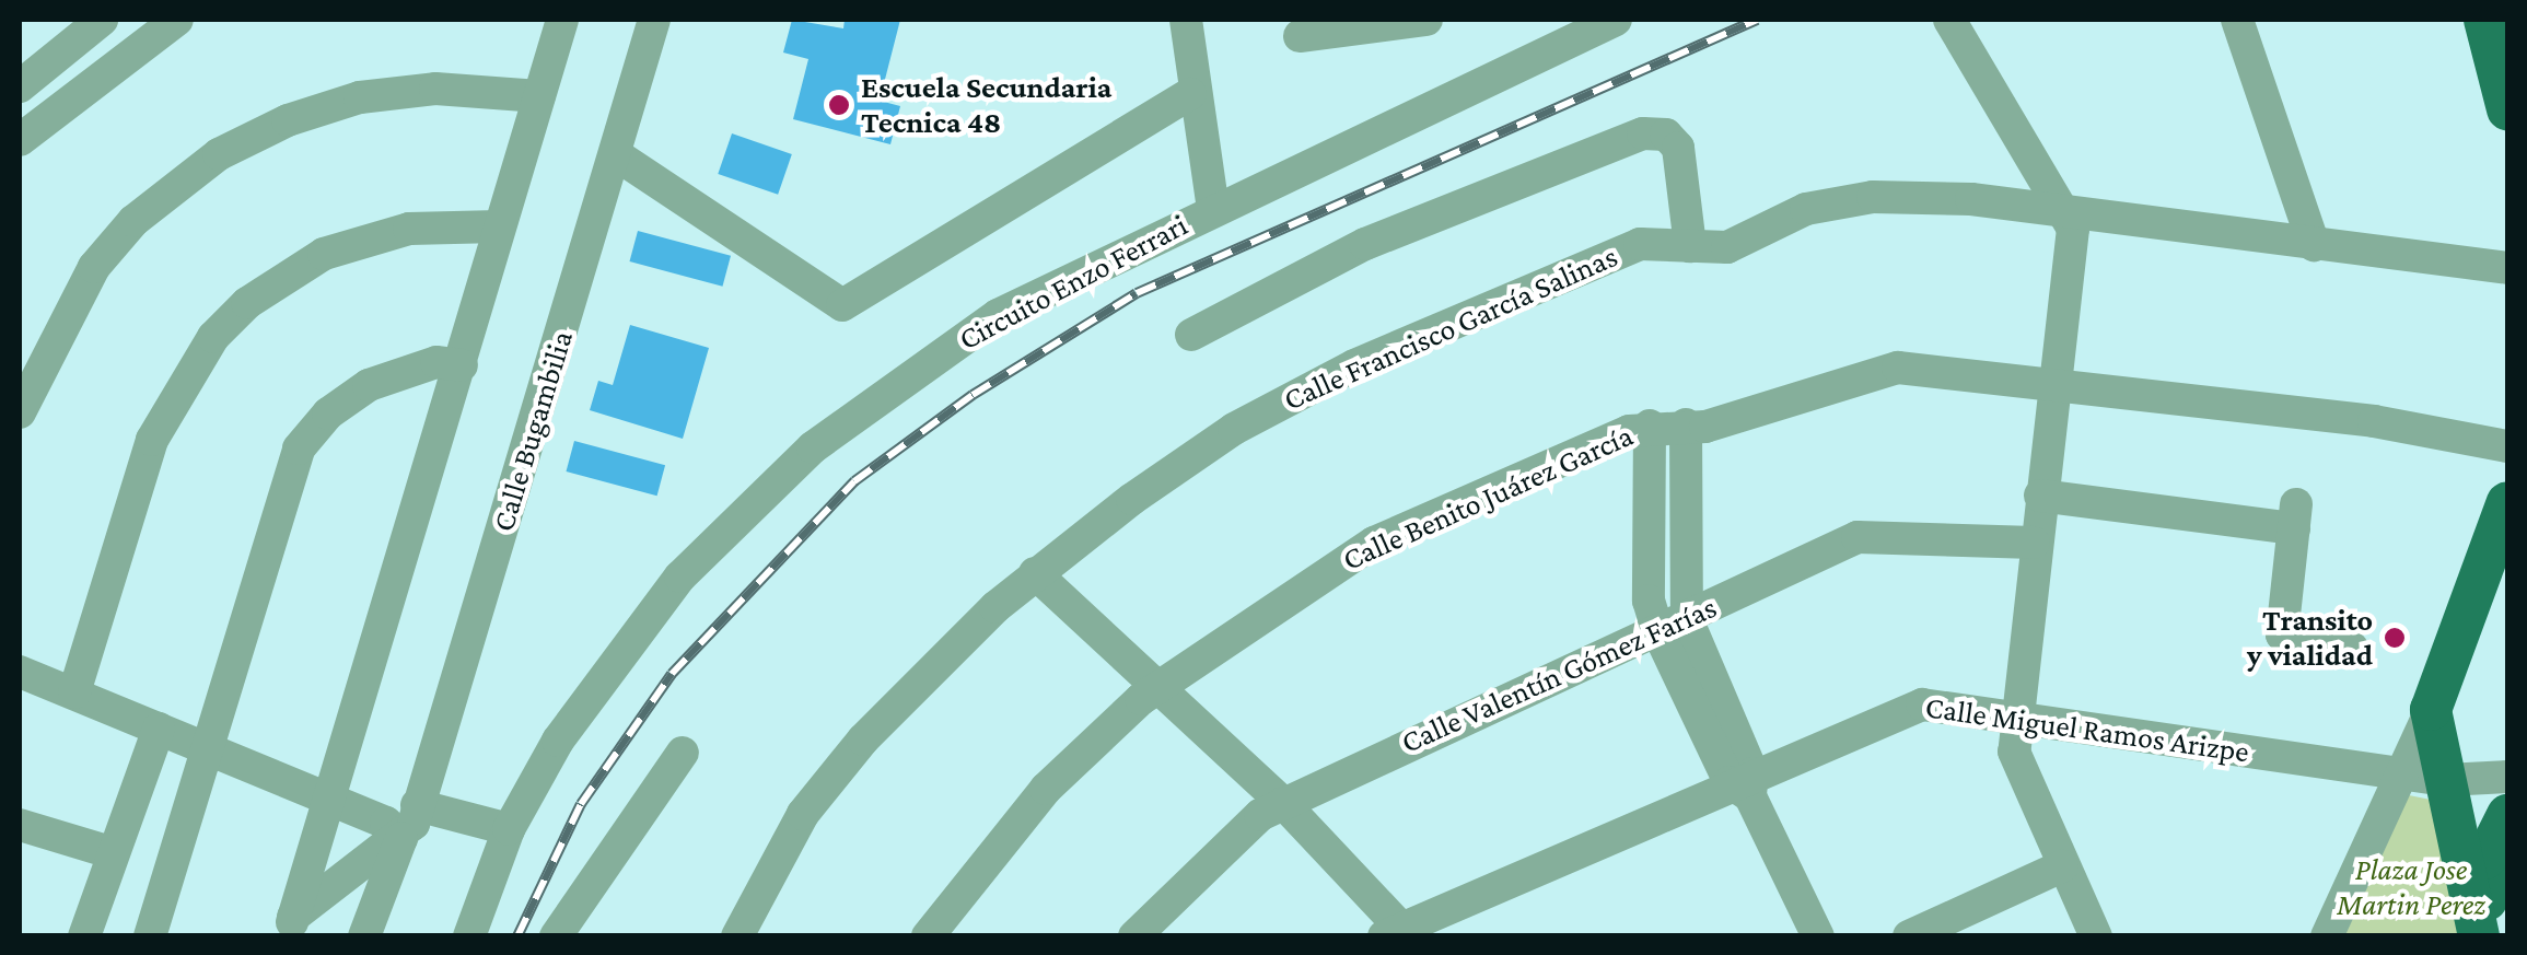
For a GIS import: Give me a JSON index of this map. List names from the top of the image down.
{
  "streets": {
    "street": [
      "Circuito Enzo Ferrari",
      "Calle Francisco García Salinas",
      "Calle Bugambilia",
      "Calle Benito Juárez García",
      "Calle Valentín Gómez Farías",
      "Calle Miguel Ramos Arizpe"
    ]
  },
  "parks": ["Plaza Jose Martin Perez"],
  "places": ["Escuela Secundaria Tecnica 48", "Transito y vialidad"]
}
